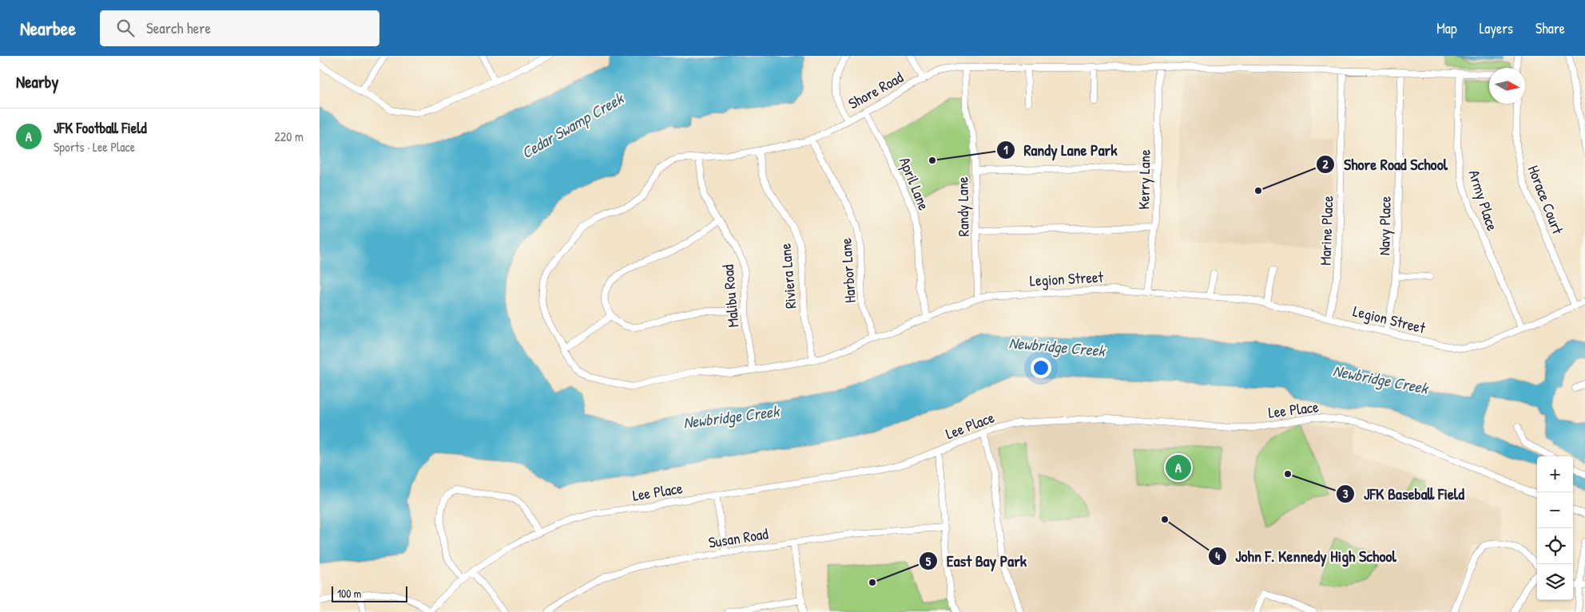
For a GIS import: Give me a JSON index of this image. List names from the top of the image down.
{
  "streets": {
    "street": [
      "Shore Road",
      "Kerry Lane",
      "April Lane",
      "Horace Court",
      "Army Place",
      "Randy Lane",
      "Navy Place",
      "Marine Place",
      "Harbor Lane",
      "Riviera Lane",
      "Legion Street",
      "Malibu Road",
      "Lee Place",
      "Susan Road"
    ]
  },
  "crossings": [
    ["Shore Road", "Kerry Lane"],
    ["Shore Road", "April Lane"],
    ["Shore Road", "Army Place"],
    ["Shore Road", "Randy Lane"],
    ["Shore Road", "Navy Place"],
    ["Shore Road", "Marine Place"],
    ["Shore Road", "Harbor Lane"],
    ["Shore Road", "Riviera Lane"],
    ["Shore Road", "Legion Street"],
    ["Shore Road", "Malibu Road"],
    ["Kerry Lane", "Legion Street"],
    ["April Lane", "Legion Street"],
    ["Horace Court", "Legion Street"],
    ["Army Place", "Legion Street"],
    ["Randy Lane", "Legion Street"],
    ["Navy Place", "Legion Street"],
    ["Marine Place", "Legion Street"],
    ["Harbor Lane", "Legion Street"],
    ["Riviera Lane", "Legion Street"],
    ["Legion Street", "Malibu Road"]
  ],
  "water": ["Cedar Swamp Creek", "Newbridge Creek"],
  "places": [
    "Randy Lane Park",
    "Shore Road School",
    "JFK Baseball Field",
    "John F. Kennedy High School",
    "East Bay Park"
  ],
  "scale_bar": "100 m",
  "north": "right",
  "page": {
    "header": "Nearbee",
    "search": "Search here",
    "nav": ["Map", "Layers", "Share"],
    "heading": "Nearby",
    "list": [
      {
        "mark": "A",
        "name": "JFK Football Field",
        "note": "Sports · Lee Place",
        "value": "220 m"
      }
    ],
    "pins": "A",
    "map_buttons": ["+", "−"],
    "scale": "100 m"
  }
}
